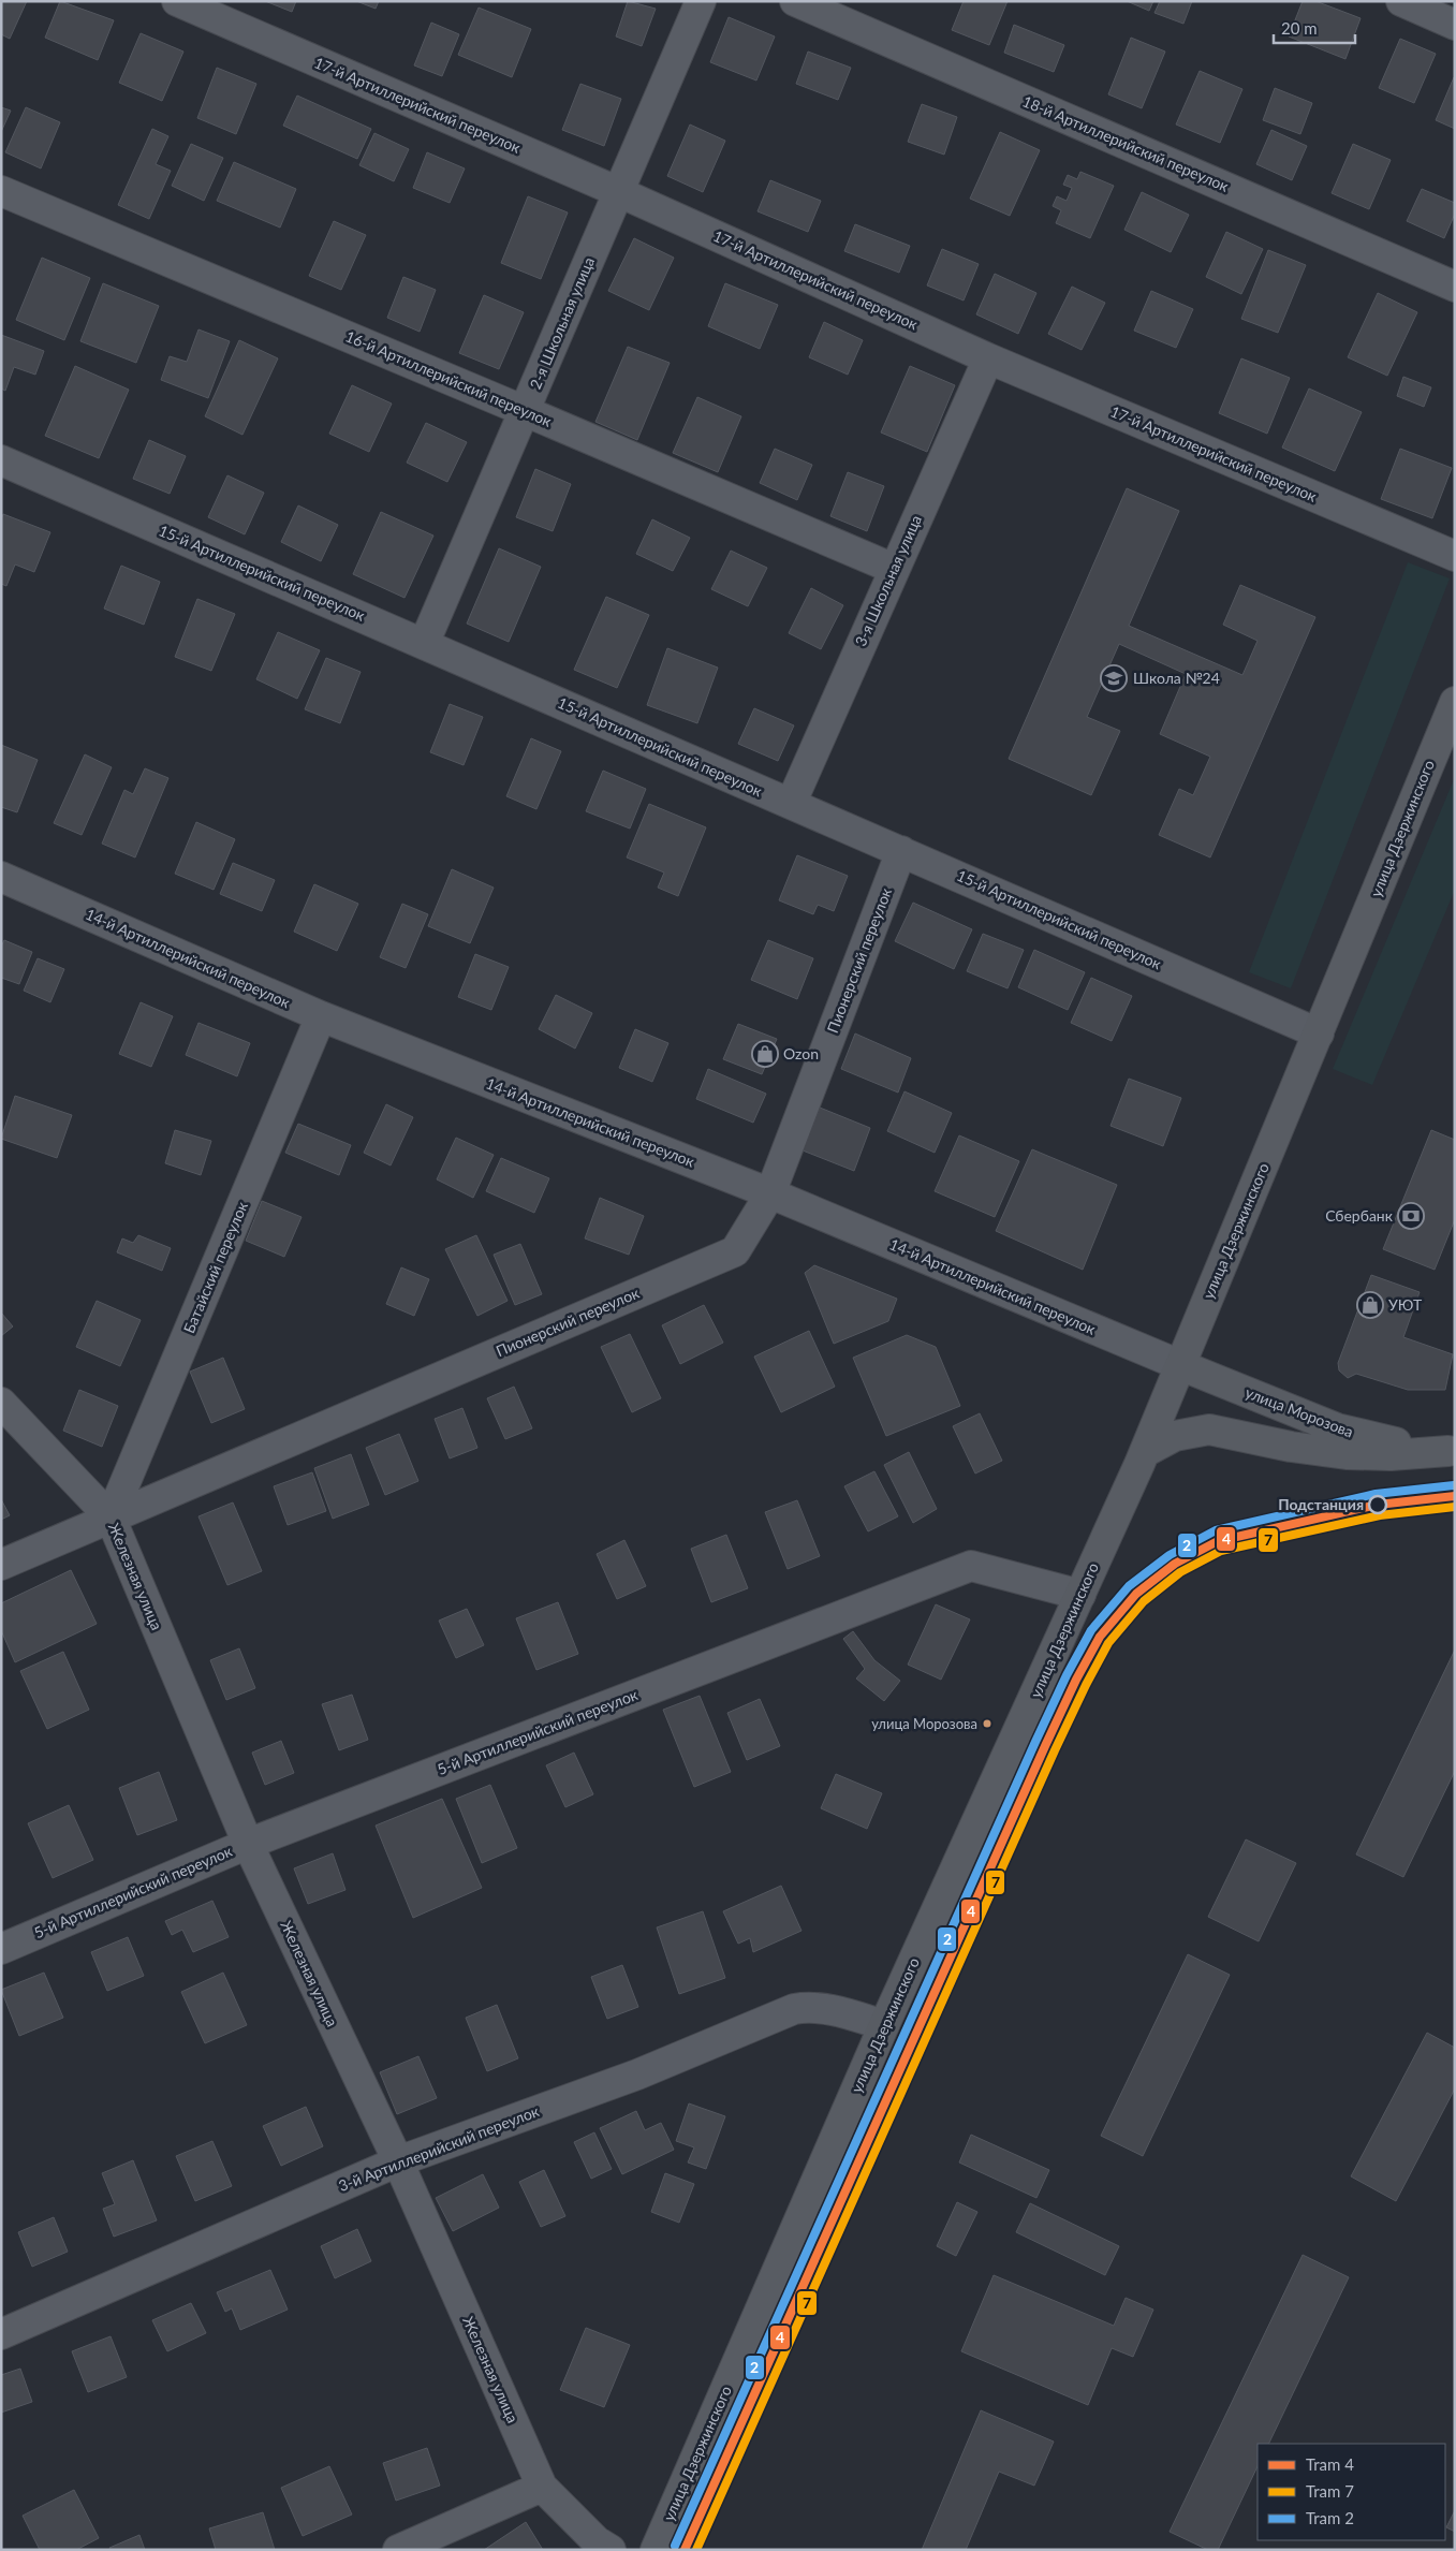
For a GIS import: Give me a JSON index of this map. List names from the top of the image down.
{
  "streets": {
    "main road": ["улица Дзержинского", "улица Морозова"],
    "street": [
      "17-й Артиллерийский переулок",
      "18-й Артиллерийский переулок",
      "2-я Школьная улица",
      "16-й Артиллерийский переулок",
      "15-й Артиллерийский переулок",
      "3-я Школьная улица",
      "14-й Артиллерийский переулок",
      "Пионерский переулок",
      "Батайский переулок",
      "Железная улица",
      "5-й Артиллерийский переулок",
      "3-й Артиллерийский переулок"
    ]
  },
  "crossings": [
    ["17-й Артиллерийский переулок", "2-я Школьная улица"],
    ["17-й Артиллерийский переулок", "3-я Школьная улица"],
    ["2-я Школьная улица", "16-й Артиллерийский переулок"],
    ["2-я Школьная улица", "15-й Артиллерийский переулок"],
    ["16-й Артиллерийский переулок", "3-я Школьная улица"],
    ["15-й Артиллерийский переулок", "3-я Школьная улица"],
    ["15-й Артиллерийский переулок", "улица Дзержинского"],
    ["15-й Артиллерийский переулок", "Пионерский переулок"],
    ["улица Дзержинского", "14-й Артиллерийский переулок"],
    ["улица Дзержинского", "улица Морозова"],
    ["улица Дзержинского", "5-й Артиллерийский переулок"],
    ["улица Дзержинского", "3-й Артиллерийский переулок"],
    ["14-й Артиллерийский переулок", "Пионерский переулок"],
    ["14-й Артиллерийский переулок", "Батайский переулок"],
    ["14-й Артиллерийский переулок", "улица Морозова"],
    ["Пионерский переулок", "Батайский переулок"],
    ["Пионерский переулок", "Железная улица"],
    ["Батайский переулок", "Железная улица"],
    ["Железная улица", "5-й Артиллерийский переулок"],
    ["Железная улица", "3-й Артиллерийский переулок"]
  ],
  "places": {
    "school or university": ["Школа №24"],
    "shop": ["Ozon", "УЮТ"],
    "bank": ["Сбербанк"],
    "other": ["Подстанция", "улица Морозова"]
  },
  "lines": ["tram line 2", "tram line 4", "tram line 7"],
  "legend": ["Tram 4", "Tram 7", "Tram 2"],
  "scale_bar": "20 m"
}
